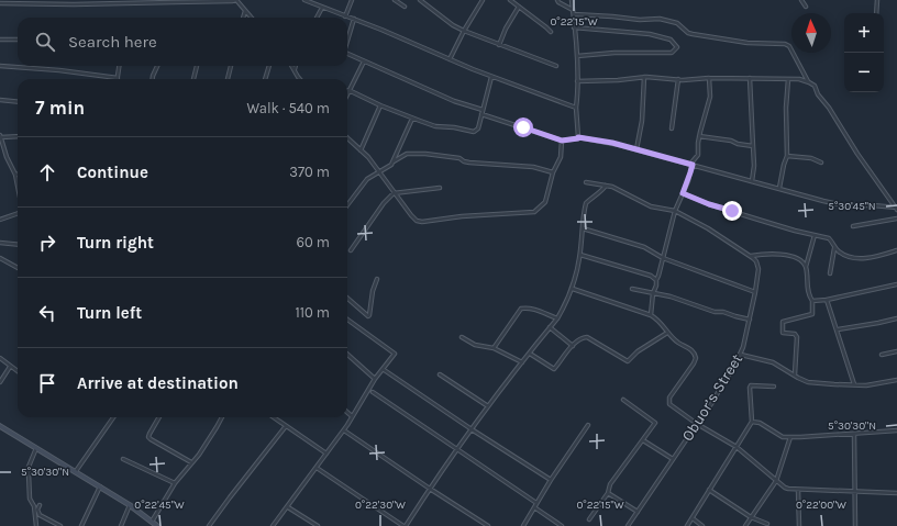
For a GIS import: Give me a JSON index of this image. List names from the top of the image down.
{
  "streets": {
    "street": ["Obuor’s Street"]
  },
  "north": "top",
  "page": {
    "map_buttons": ["+", "−"],
    "search": "Search here",
    "heading": ["7 min", "Walk · 540 m"],
    "list": [
      ["Continue", "370 m"],
      ["Turn right", "60 m"],
      ["Turn left", "110 m"],
      "Arrive at destination"
    ]
  },
  "coordinates": [
    "0°22'15\"W",
    "5°30'45\"N",
    "5°30'30\"N",
    "0°22'45\"W",
    "0°22'30\"W",
    "0°22'00\"W"
  ]
}
